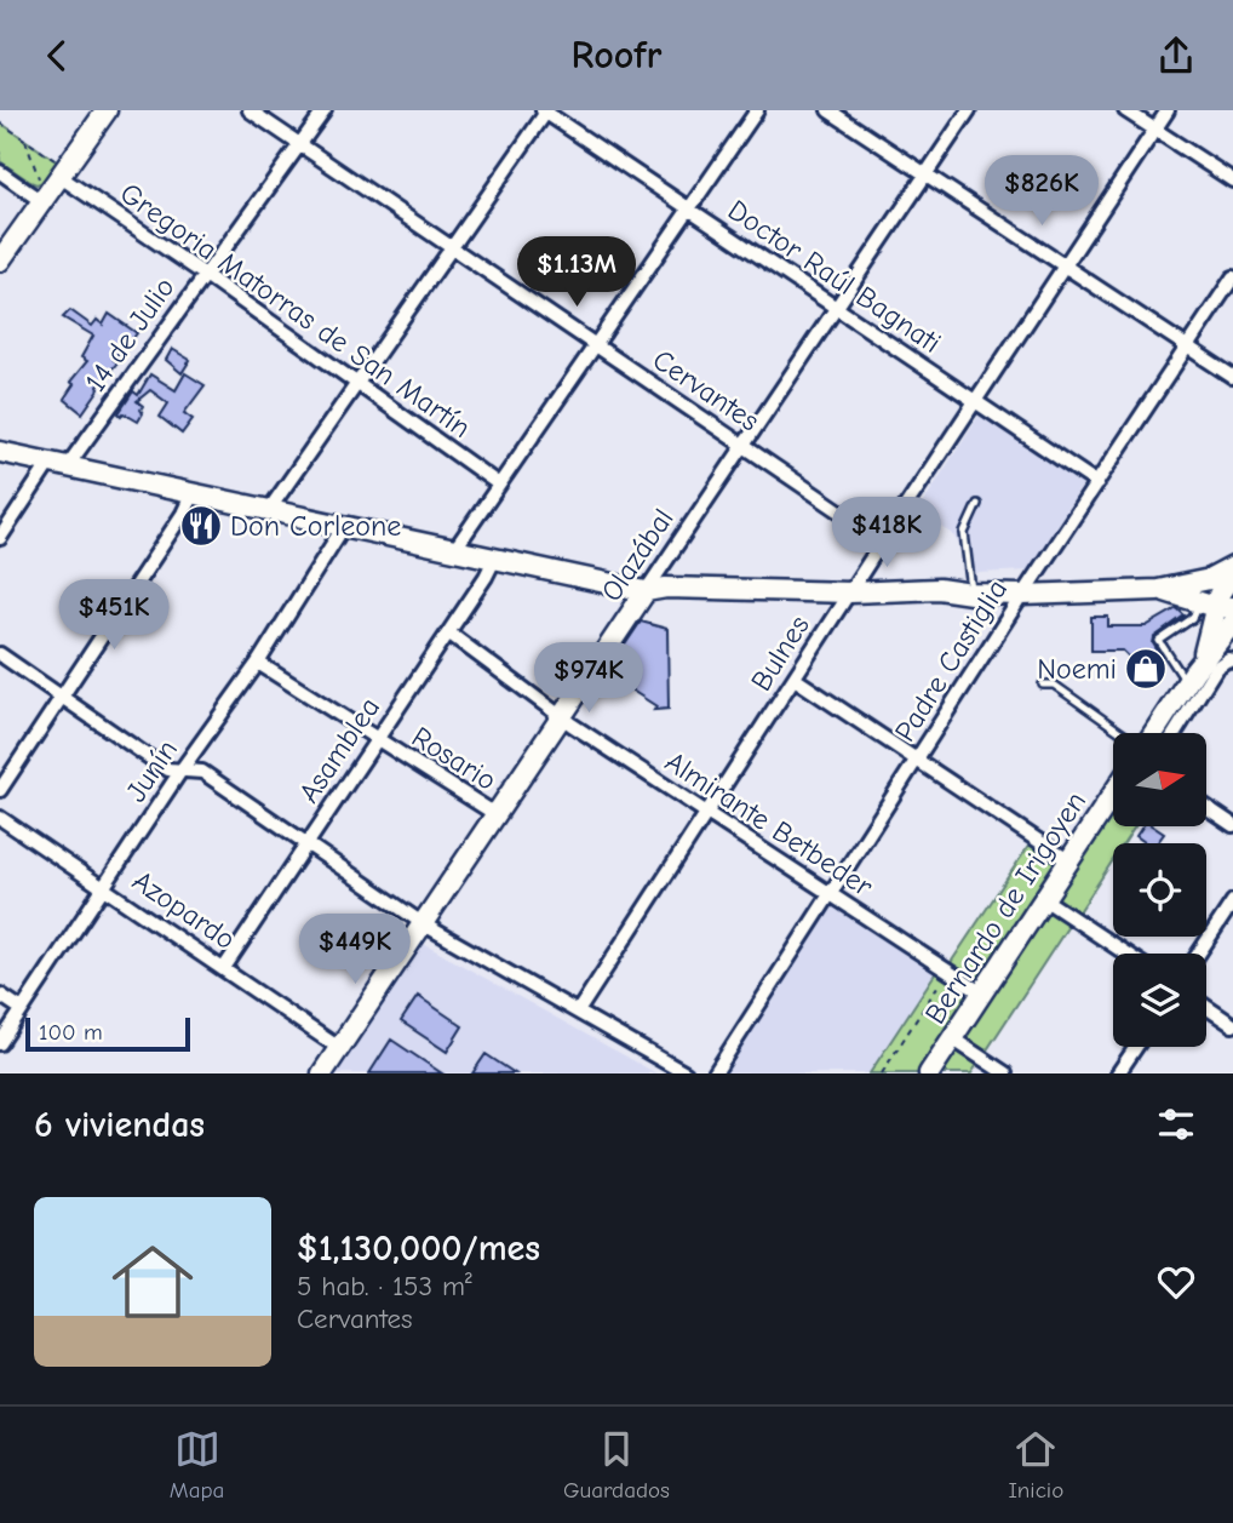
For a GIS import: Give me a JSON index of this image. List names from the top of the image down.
{
  "streets": {
    "street": [
      "Doctor Raúl Bagnati",
      "Gregoria Matorras de San Martín",
      "14 de Julio",
      "Cervantes",
      "Olazábal",
      "Bulnes",
      "Padre Castiglia",
      "Asamblea",
      "Rosario",
      "Junín",
      "Almirante Betbeder",
      "Bernardo de Irigoyen",
      "Azopardo"
    ]
  },
  "crossings": [
    ["Doctor Raúl Bagnati", "Olazábal"],
    ["Doctor Raúl Bagnati", "Bulnes"],
    ["Doctor Raúl Bagnati", "Padre Castiglia"],
    ["Gregoria Matorras de San Martín", "14 de Julio"],
    ["14 de Julio", "Cervantes"],
    ["Cervantes", "Olazábal"],
    ["Cervantes", "Bulnes"],
    ["Olazábal", "Rosario"],
    ["Olazábal", "Almirante Betbeder"],
    ["Olazábal", "Azopardo"],
    ["Bulnes", "Almirante Betbeder"],
    ["Padre Castiglia", "Almirante Betbeder"],
    ["Asamblea", "Rosario"],
    ["Asamblea", "Almirante Betbeder"],
    ["Asamblea", "Azopardo"],
    ["Rosario", "Junín"],
    ["Junín", "Azopardo"],
    ["Almirante Betbeder", "Bernardo de Irigoyen"]
  ],
  "places": {
    "restaurant": ["Don Corleone"],
    "shop": ["Noemi"]
  },
  "scale_bar": "100 m",
  "north": "right",
  "page": {
    "header": "Roofr",
    "price": [
      "$826K",
      "$1.13M",
      "$418K",
      "$451K",
      "$974K",
      "$449K"
    ],
    "scale": "100 m",
    "heading": "6 viviendas",
    "list": [
      {
        "name": "$1,130,000/mes",
        "note": "5 hab. · 153 m² · Cervantes"
      }
    ],
    "tabs": ["Mapa", "Guardados", "Inicio"]
  }
}
